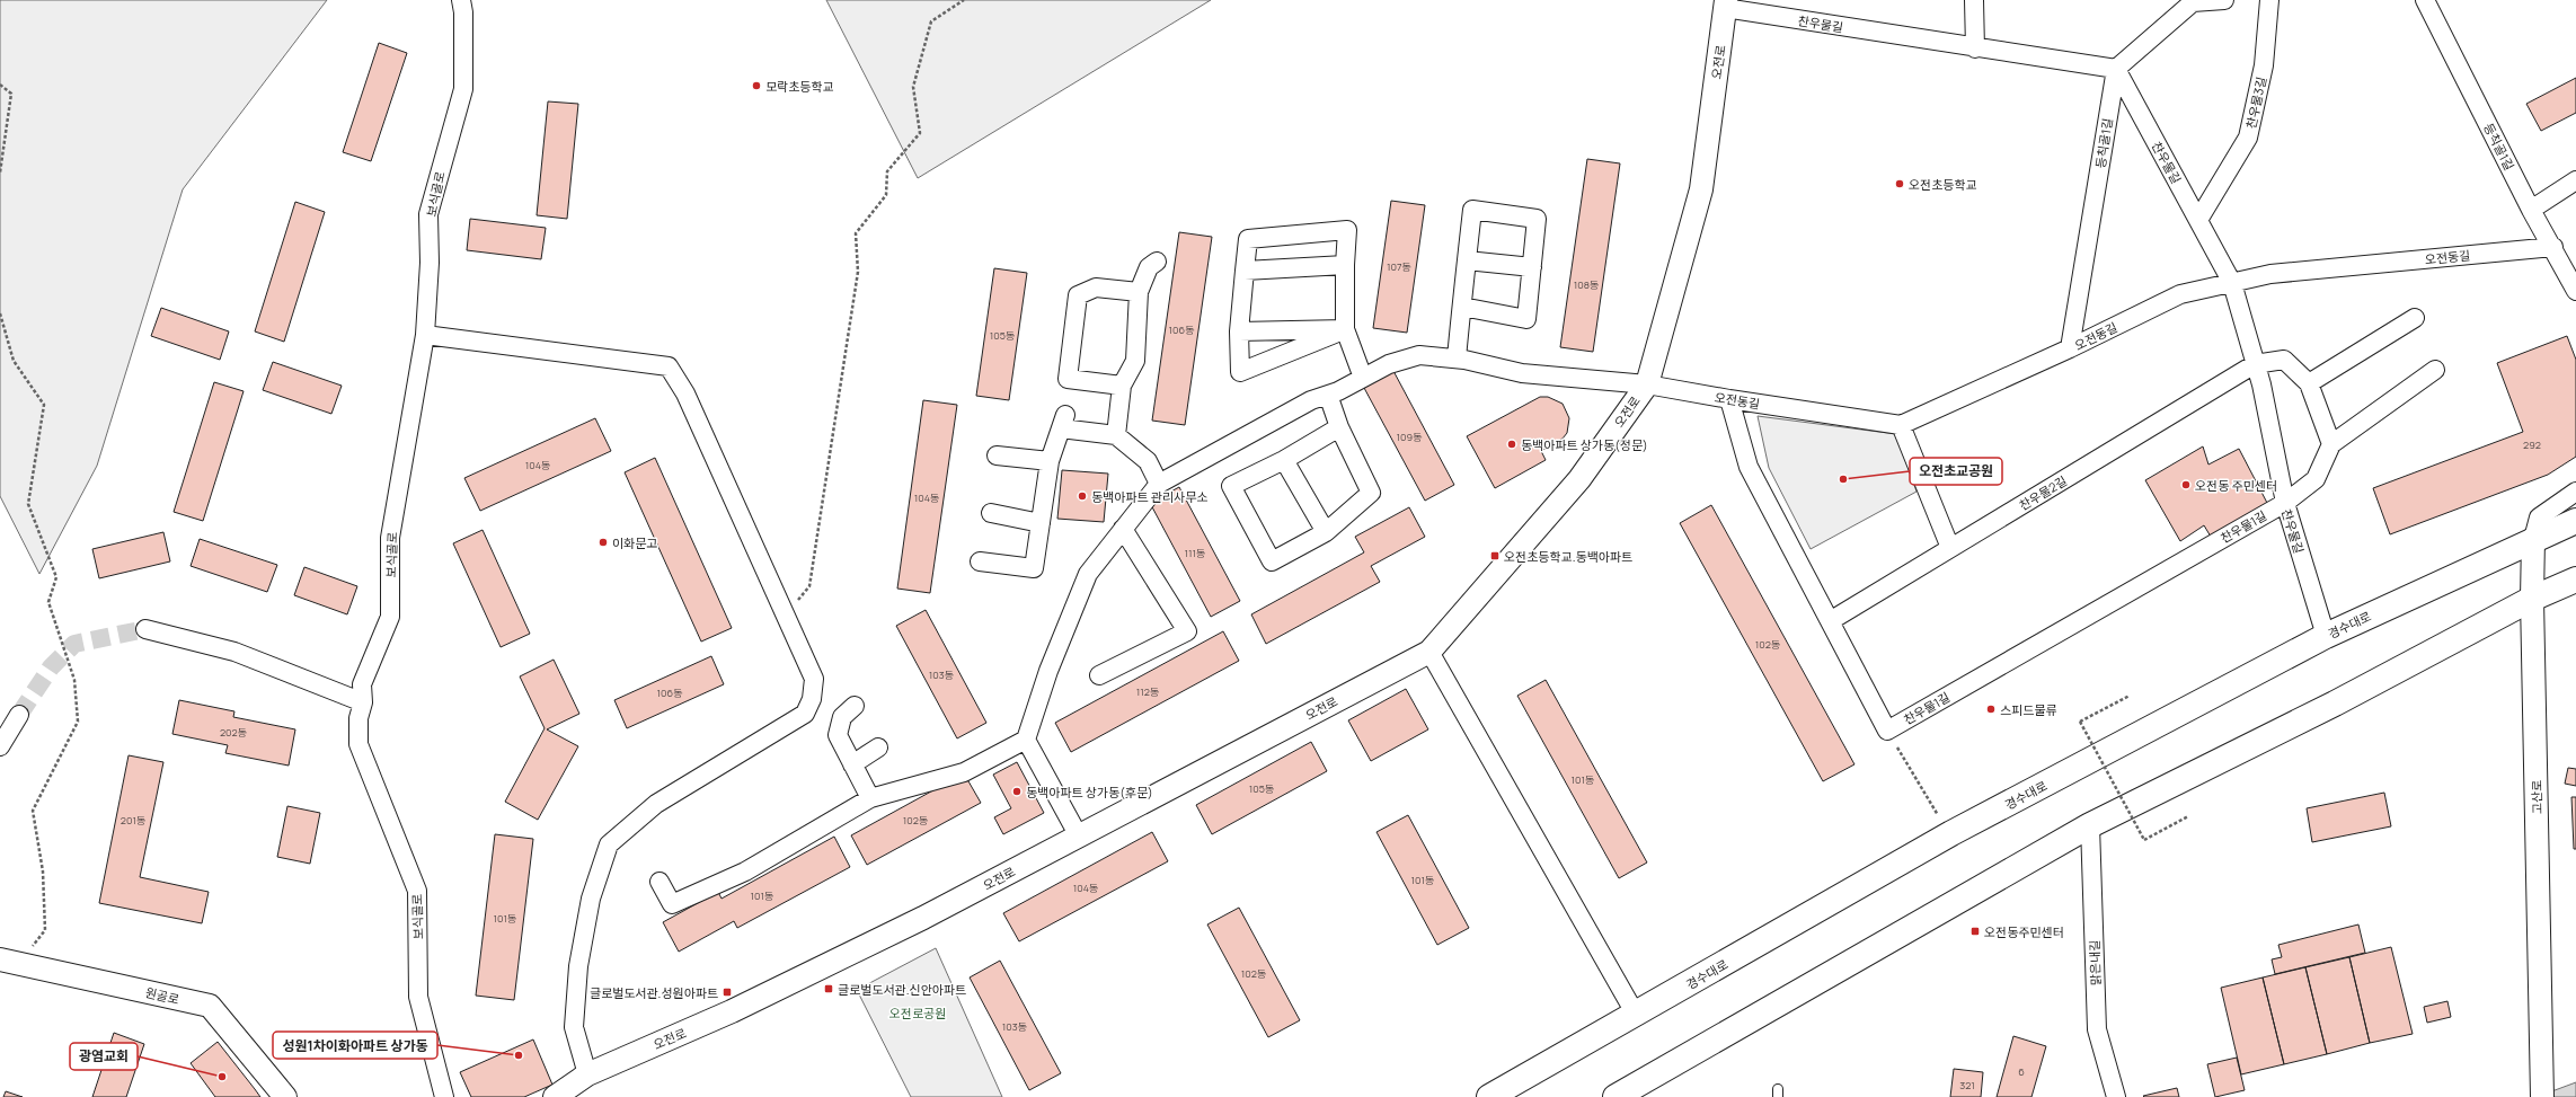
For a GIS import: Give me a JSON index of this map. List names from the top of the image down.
{
  "streets": {
    "main road": ["경수대로"],
    "street": [
      "찬우물길",
      "오전로",
      "찬우물3길",
      "등칙골1길",
      "보식골로",
      "오전동길",
      "찬우물2길",
      "찬우물1길",
      "고산로",
      "맑은내길",
      "원골로"
    ]
  },
  "crossings": [
    ["찬우물길", "오전로"],
    ["찬우물길", "찬우물3길"],
    ["찬우물길", "등칙골1길"],
    ["찬우물길", "오전동길"],
    ["찬우물길", "찬우물2길"],
    ["찬우물길", "찬우물1길"],
    ["찬우물길", "경수대로"],
    ["오전로", "오전동길"],
    ["등칙골1길", "오전동길"],
    ["경수대로", "고산로"]
  ],
  "parks": ["오전로공원"],
  "places": {
    "other": [
      "모락초등학교",
      "오전초등학교",
      "동백아파트 상가동(정문)",
      "오전초교공원",
      "오전동 주민센터",
      "동백아파트 관리사무소",
      "이화문고",
      "스피드물류",
      "동백아파트 상가동(후문)",
      "성원1차이화아파트 상가동",
      "광염교회"
    ],
    "transit": [
      "오전초등학교.동백아파트",
      "오전동주민센터",
      "글로벌도서관.신안아파트",
      "글로벌도서관.성원아파트"
    ]
  },
  "house_numbers": [
    "107동",
    "108동",
    "106동",
    "105동",
    "109동",
    "292",
    "104동",
    "104동",
    "111동",
    "102동",
    "103동",
    "112동",
    "106동",
    "202동",
    "101동",
    "105동",
    "201동",
    "102동",
    "101동",
    "104동",
    "101동",
    "101동",
    "102동",
    "103동",
    "6",
    "321"
  ]
}
